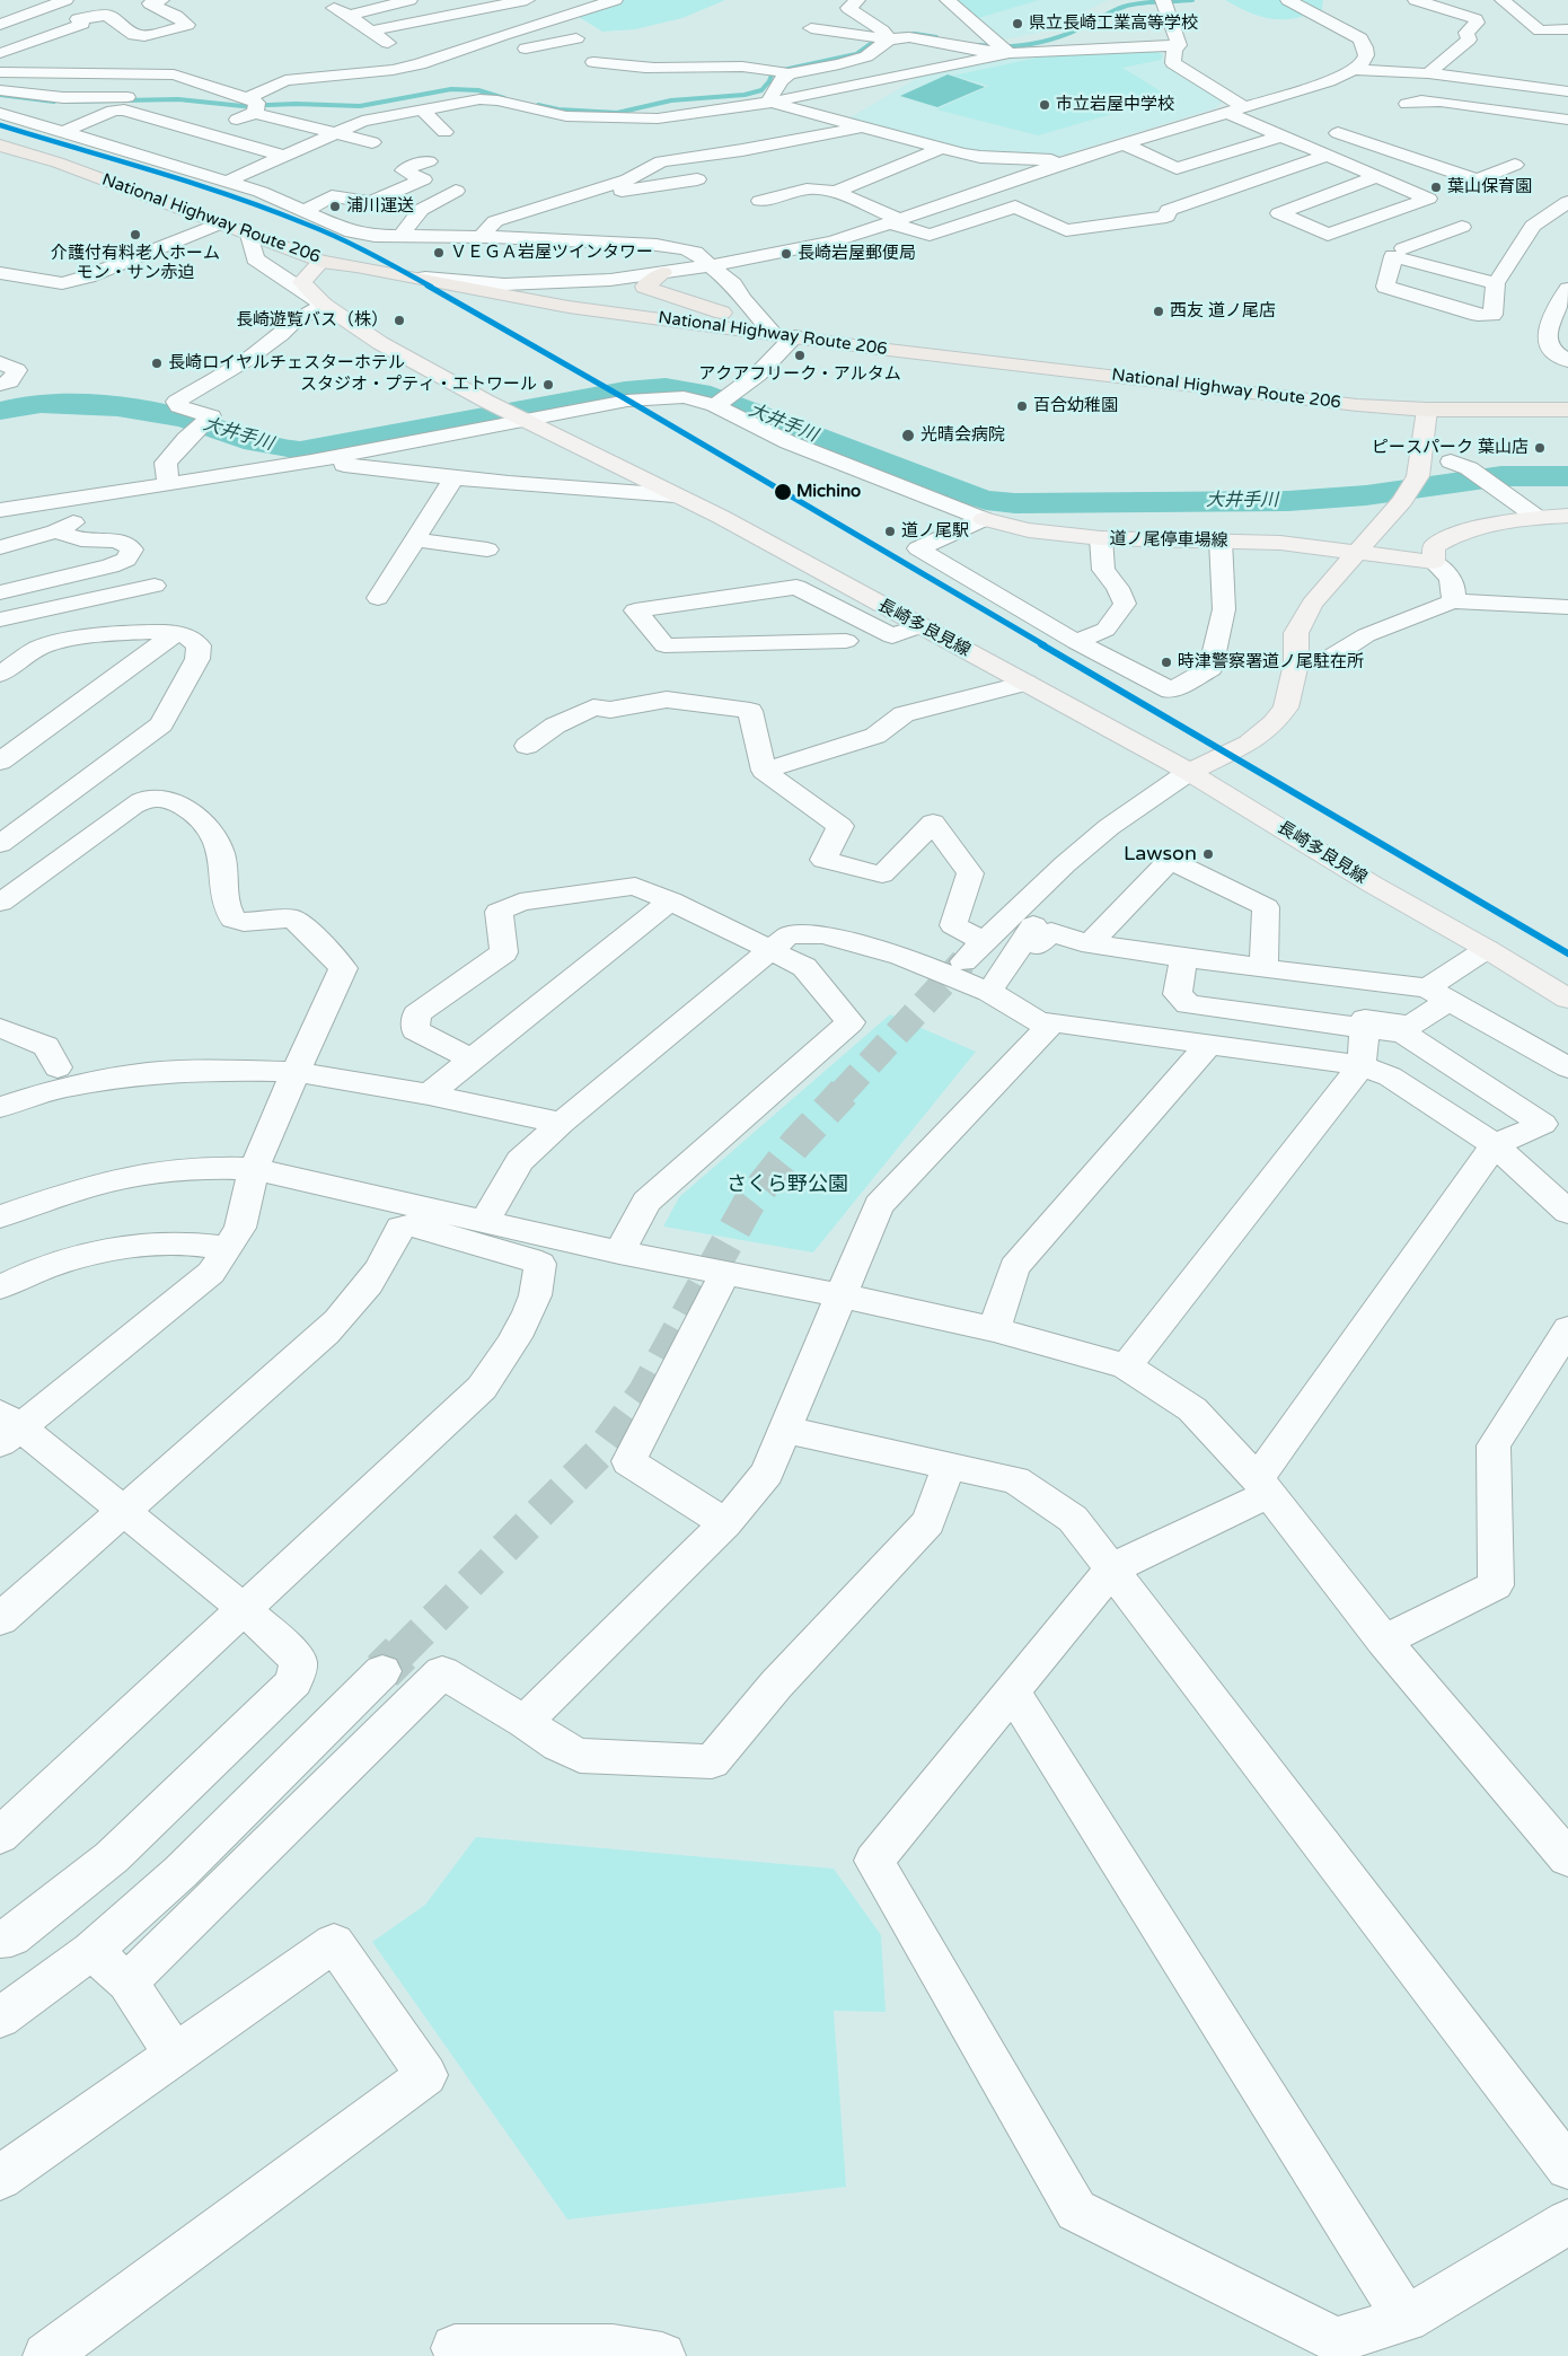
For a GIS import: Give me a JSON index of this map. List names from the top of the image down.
{
  "streets": {
    "highway": ["National Highway Route 206"],
    "main road": ["道ノ尾停車場線", "長崎多良見線"]
  },
  "crossings": [
    ["National Highway Route 206", "長崎多良見線"]
  ],
  "water": ["大井手川"],
  "parks": ["さくら野公園"],
  "places": [
    "県立長崎工業高等学校",
    "市立岩屋中学校",
    "葉山保育園",
    "浦川運送",
    "介護付有料老人ホーム モン・サン赤迫",
    "ＶＥＧＡ岩屋ツインタワー",
    "長崎岩屋郵便局",
    "西友 道ノ尾店",
    "長崎遊覧バス（株）",
    "アクアフリーク・アルタム",
    "長崎ロイヤルチェスターホテル",
    "スタジオ・プティ・エトワール",
    "百合幼稚園",
    "光晴会病院",
    "ピースパーク 葉山店",
    "Michino",
    "道ノ尾駅",
    "時津警察署道ノ尾駐在所",
    "Lawson"
  ]
}
